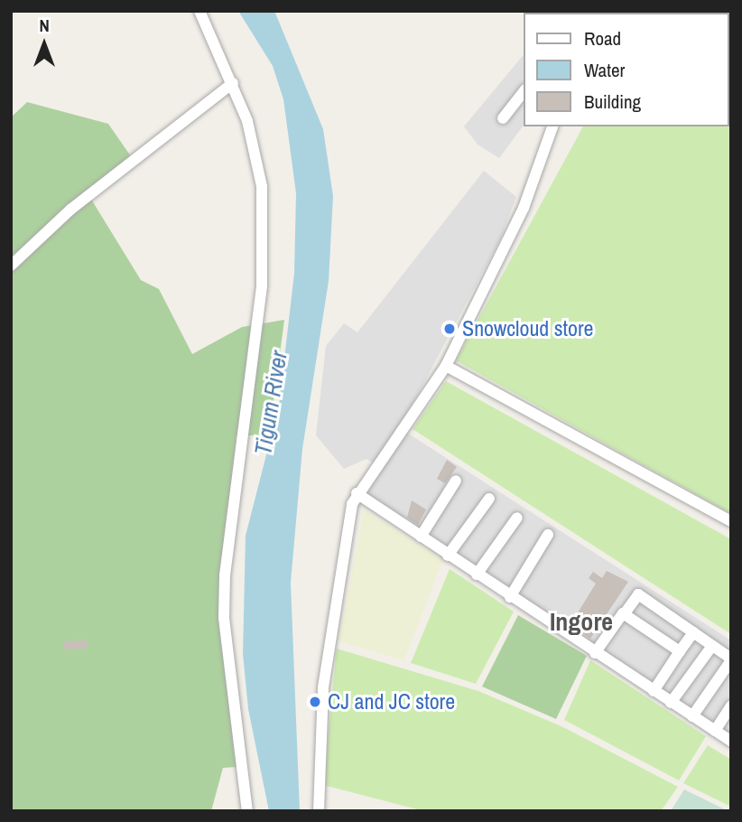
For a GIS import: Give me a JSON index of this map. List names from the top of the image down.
{
  "districts": ["Ingore"],
  "water": ["Tigum River"],
  "places": ["Snowcloud store", "CJ and JC store"],
  "legend": ["Road", "Water", "Building"],
  "north": "top"
}
